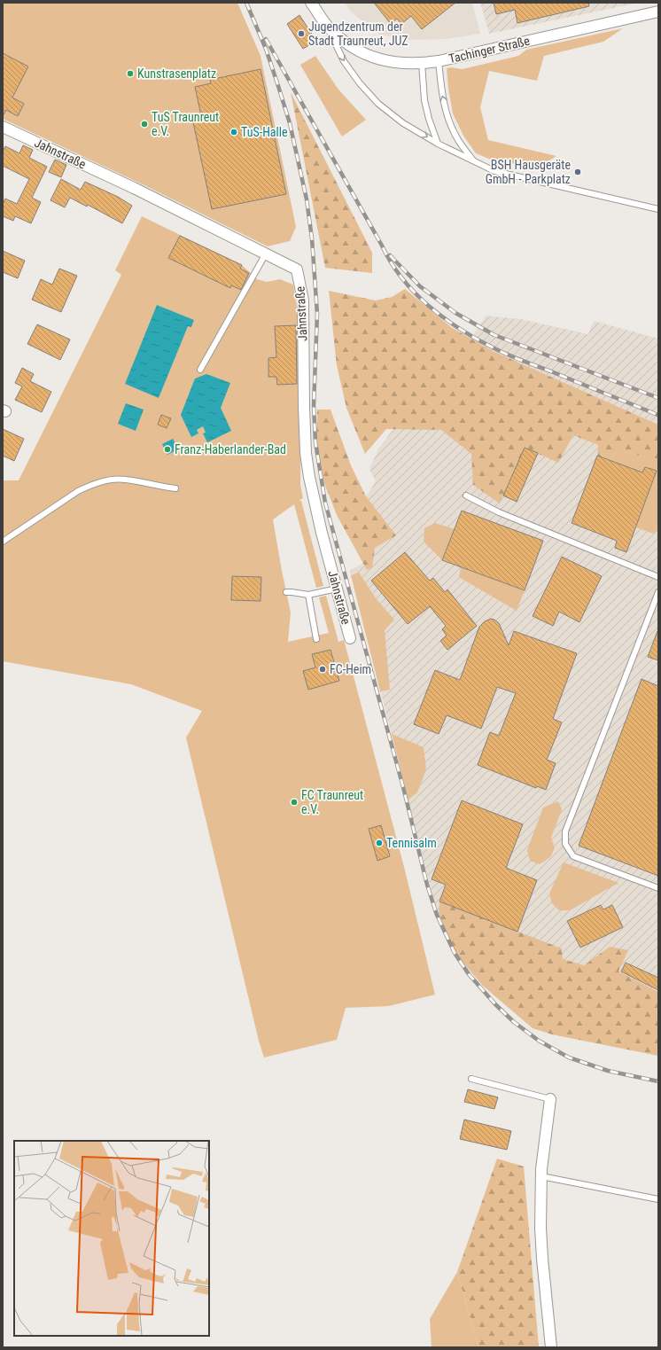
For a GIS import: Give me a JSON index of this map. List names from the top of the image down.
{
  "streets": {
    "street": ["Tachinger Straße", "Jahnstraße"]
  },
  "places": [
    "Jugendzentrum der Stadt Traunreut, JUZ",
    "Kunstrasenplatz",
    "TuS Traunreut e.V.",
    "TuS-Halle",
    "BSH Hausgeräte GmbH - Parkplatz",
    "Franz-Haberlander-Bad",
    "FC-Heim",
    "FC Traunreut e.V.",
    "Tennisalm"
  ]
}
